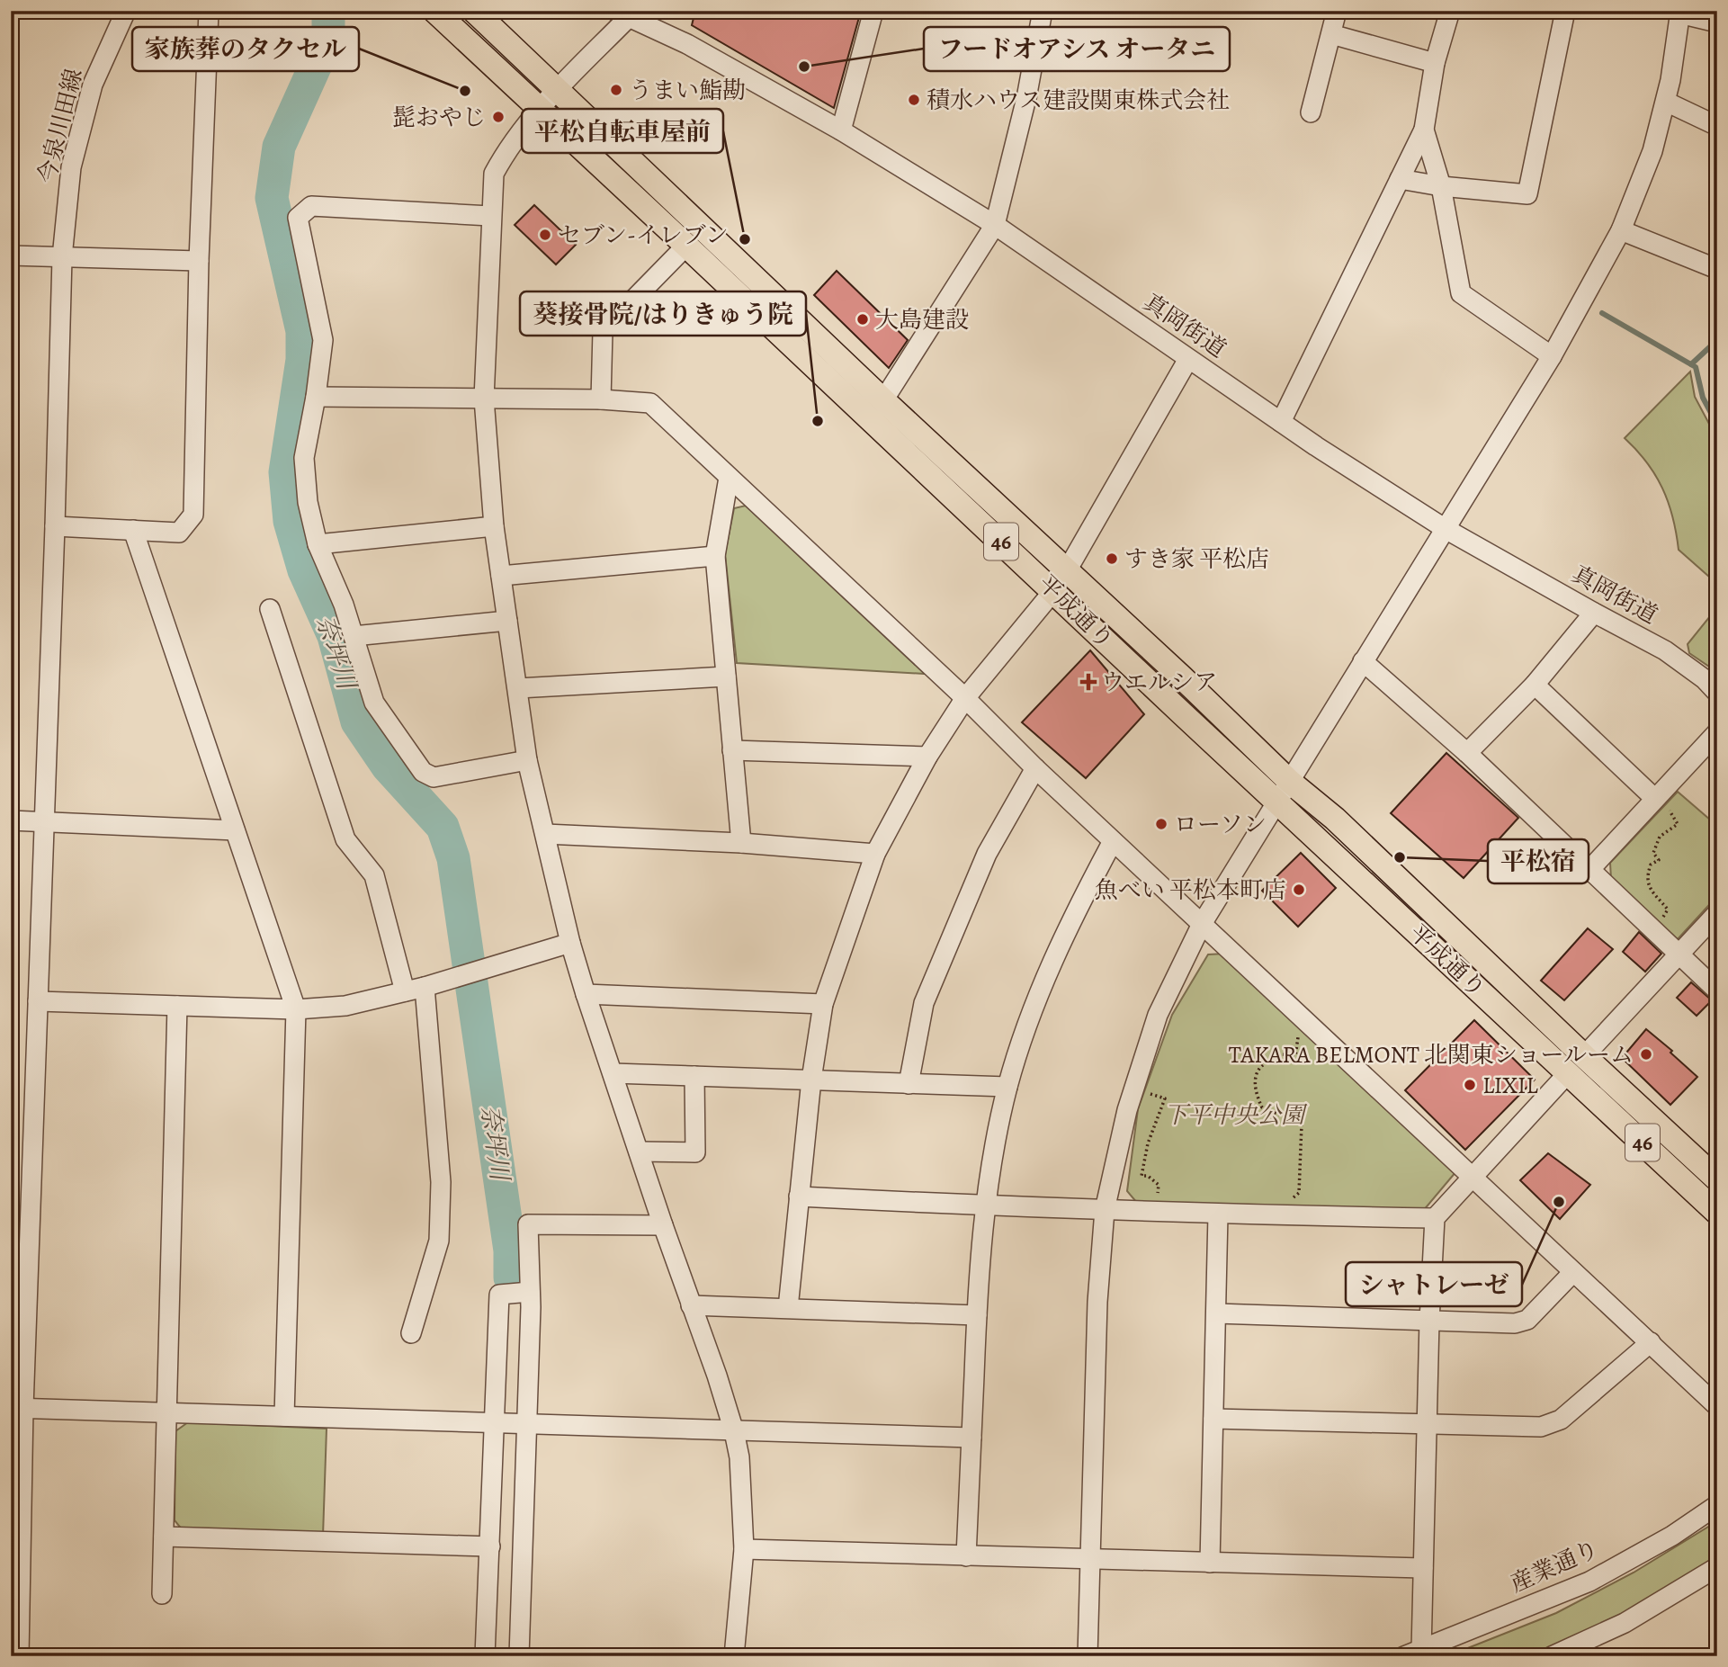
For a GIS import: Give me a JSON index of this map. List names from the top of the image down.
{
  "streets": {
    "main road": ["46", "平成通り"],
    "street": ["今泉川田線", "真岡街道", "産業通り"]
  },
  "water": ["奈坪川"],
  "parks": ["下平中央公園"],
  "places": {
    "other": [
      "フードオアシス オータニ",
      "うまい鮨勘",
      "家族葬のタクセル",
      "積水ハウス建設関東株式会社",
      "髭おやじ",
      "セブン-イレブン",
      "平松自転車屋前",
      "大島建設",
      "葵接骨院/はりきゅう院",
      "すき家 平松店",
      "ローソン",
      "平松宿",
      "魚べい 平松本町店",
      "TAKARA BELMONT 北関東ショールーム",
      "LIXIL",
      "シャトレーゼ"
    ],
    "health": ["ウエルシア"]
  }
}
